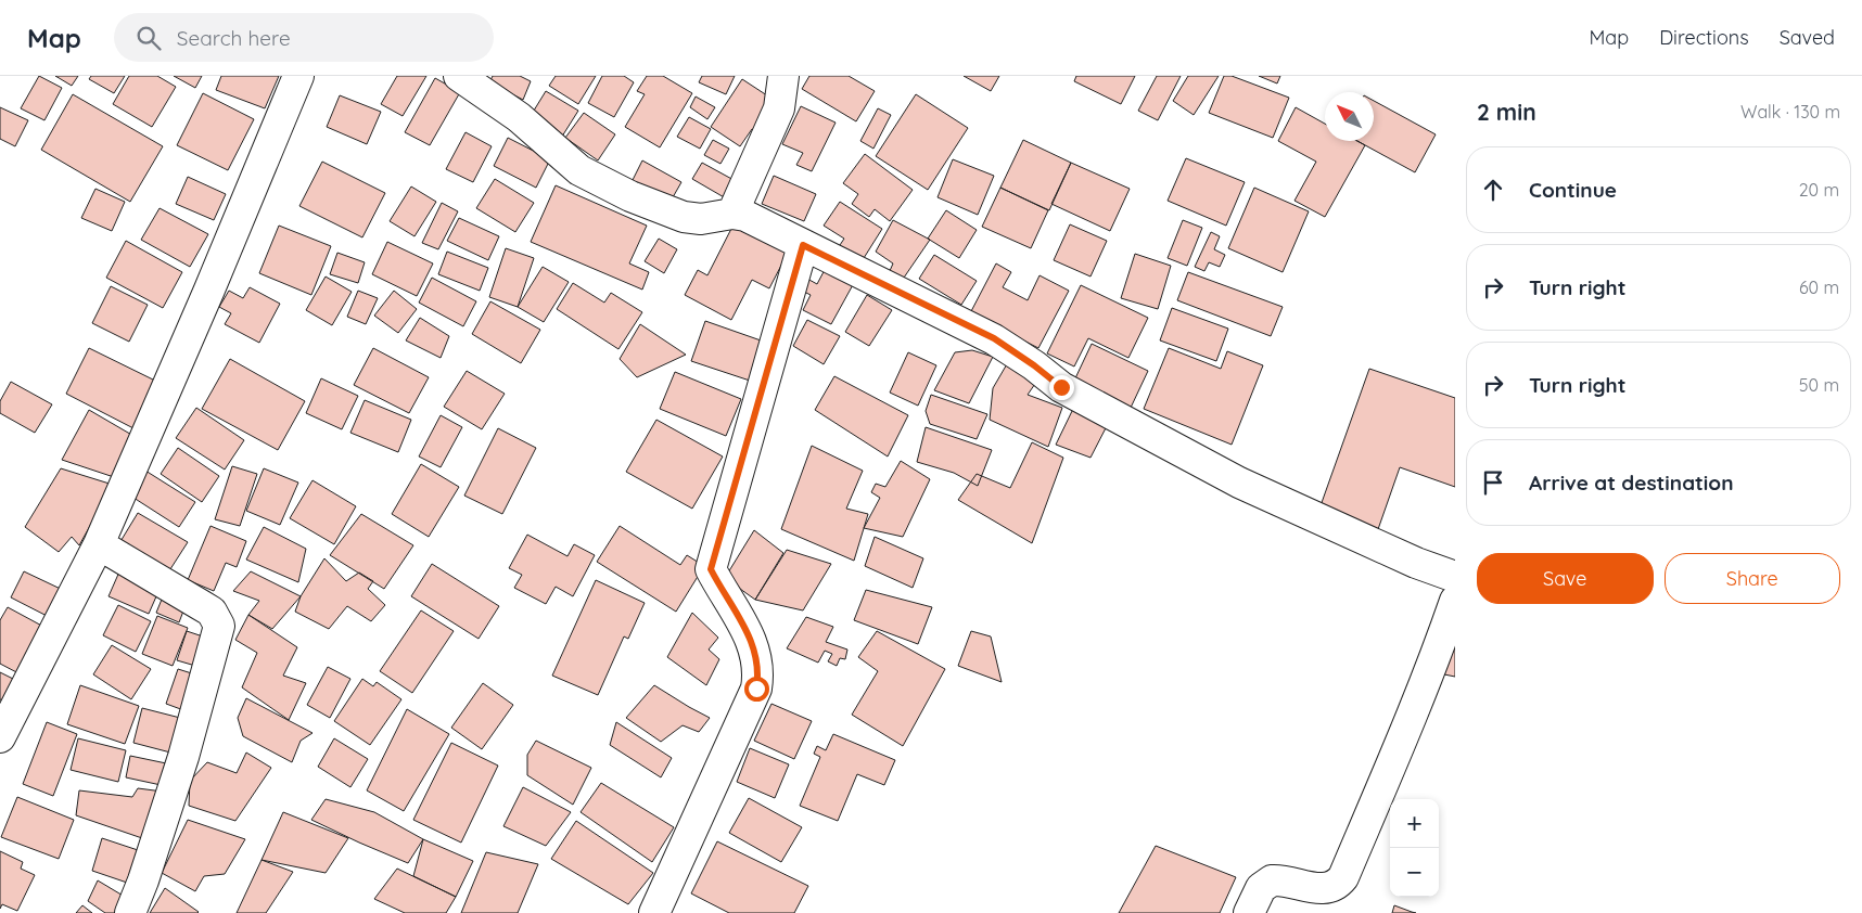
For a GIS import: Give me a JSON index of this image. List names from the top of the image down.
{
  "north": "top left",
  "page": {
    "header": "Map",
    "search": "Search here",
    "nav": ["Map", "Directions", "Saved"],
    "heading": ["2 min", "Walk · 130 m"],
    "list": [
      ["Continue", "20 m"],
      ["Turn right", "60 m"],
      ["Turn right", "50 m"],
      "Arrive at destination"
    ],
    "buttons": ["Save", "Share"],
    "map_buttons": ["+", "−"]
  }
}
